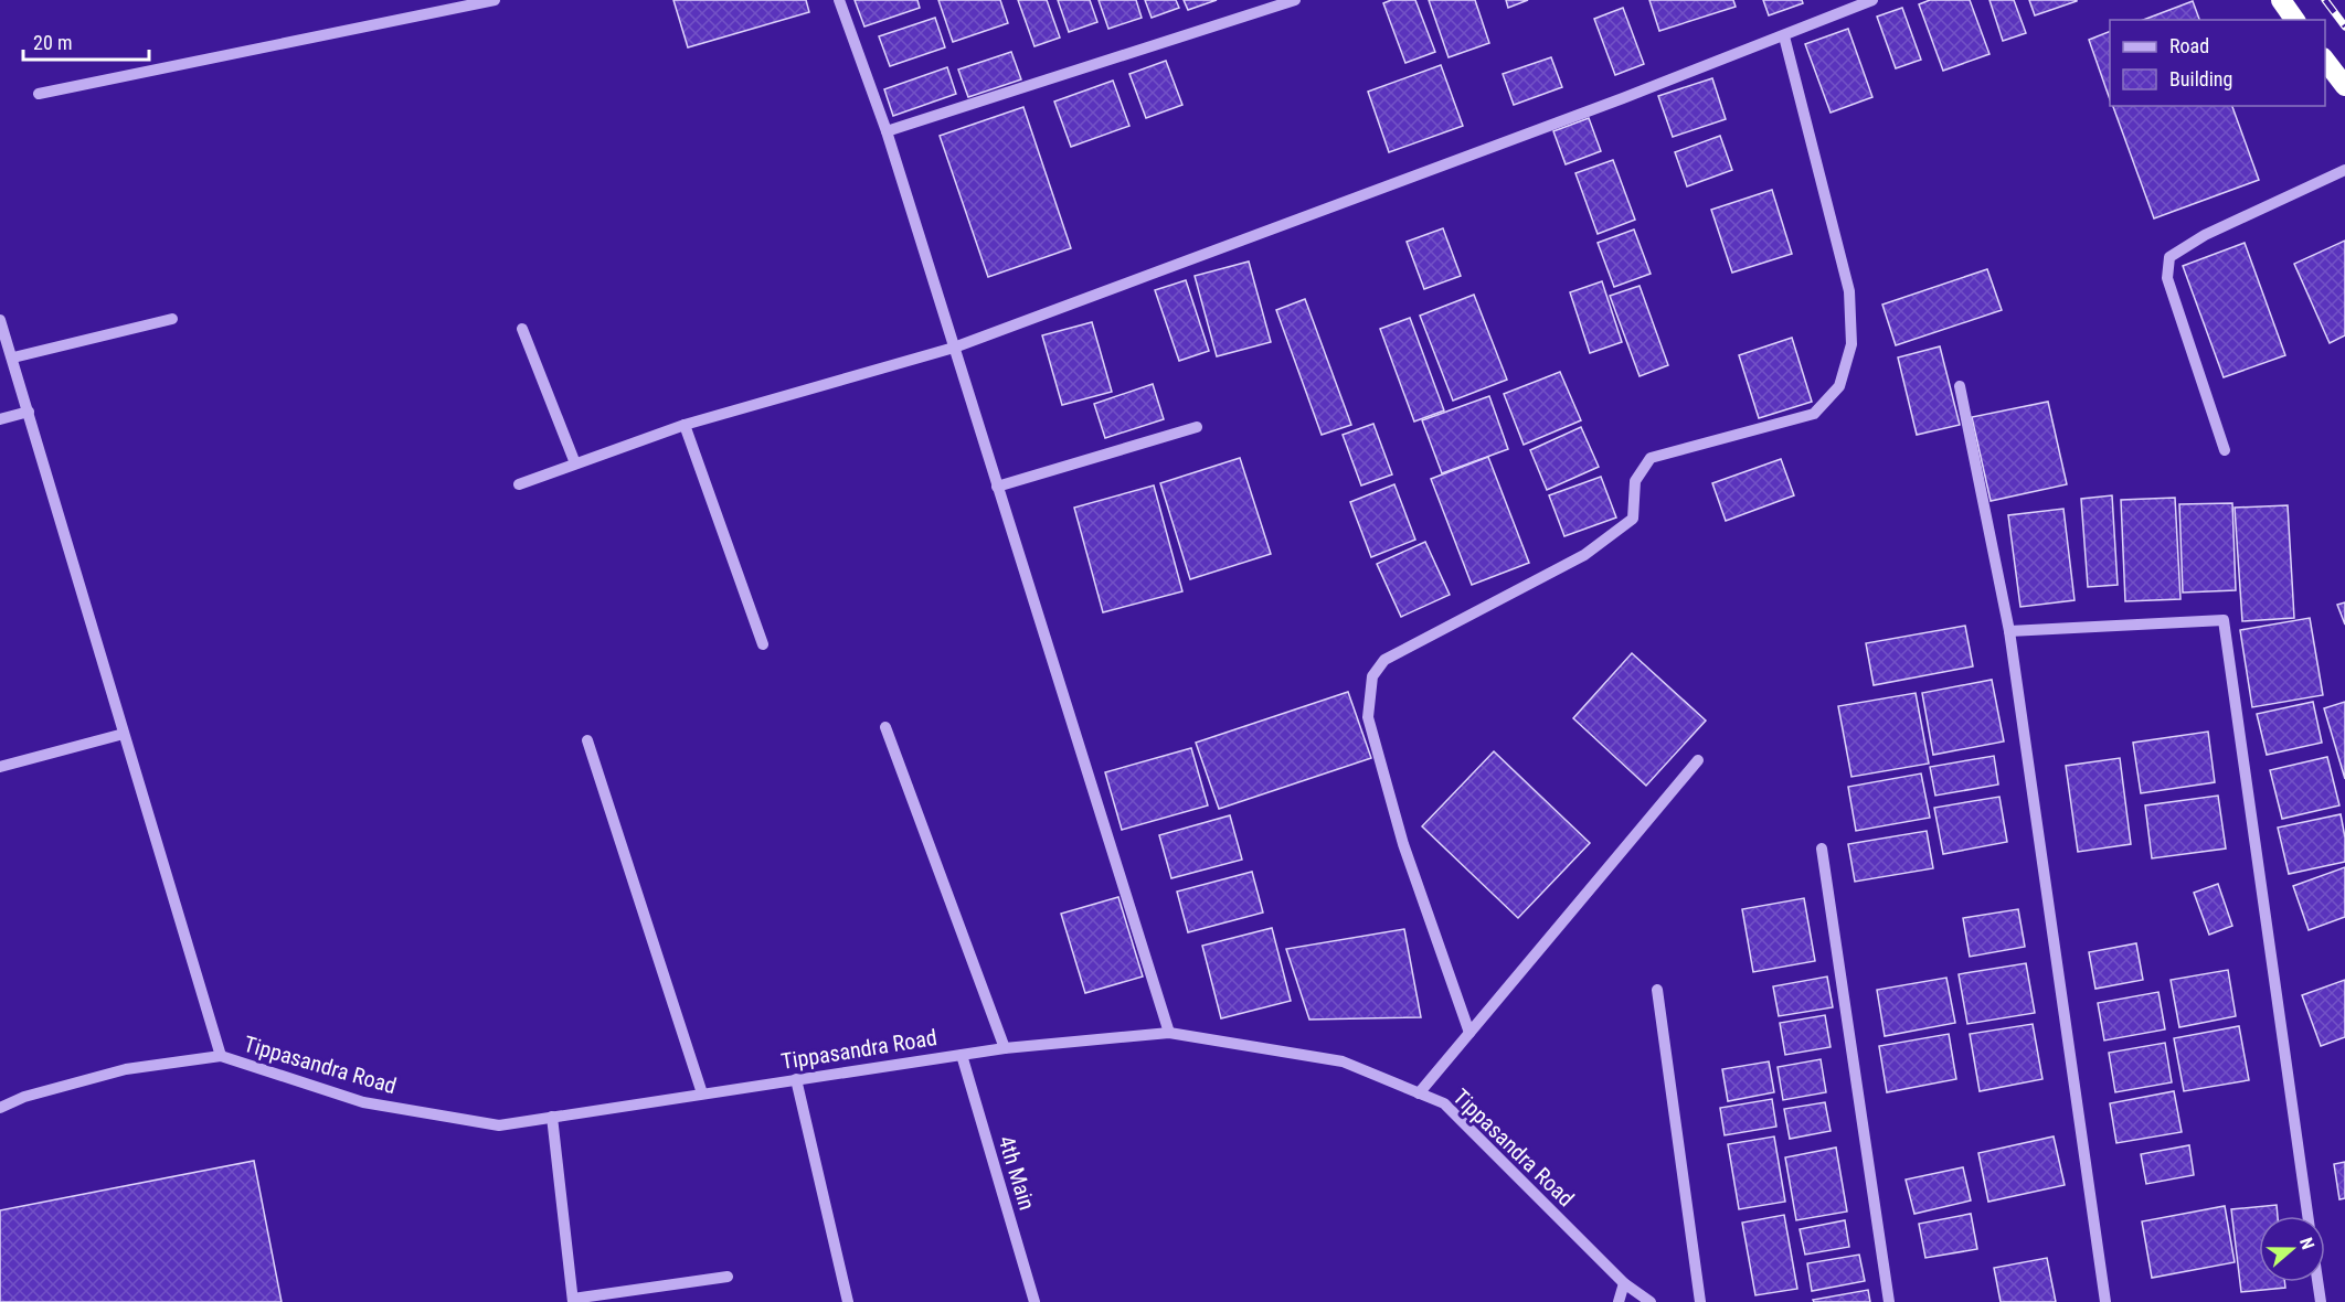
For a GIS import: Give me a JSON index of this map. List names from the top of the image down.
{
  "streets": {
    "street": ["Tippasandra Road", "4th Main"]
  },
  "crossings": [
    ["Tippasandra Road", "4th Main"]
  ],
  "legend": ["Road", "Building"],
  "scale_bar": "20 m",
  "north": "right"
}
